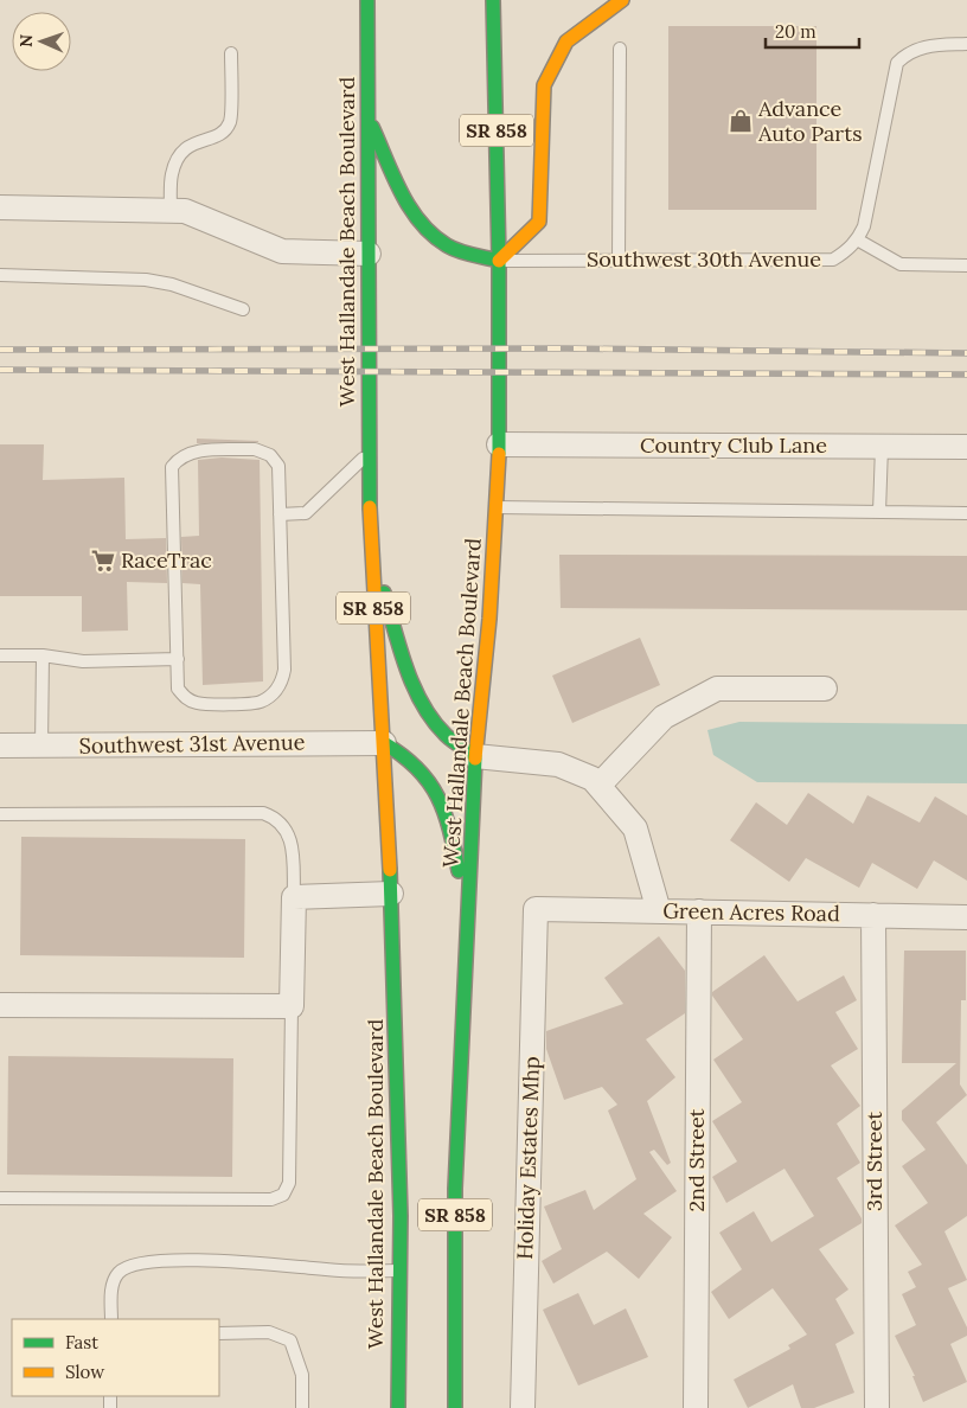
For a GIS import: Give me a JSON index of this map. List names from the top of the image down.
{
  "streets": {
    "main road": ["SR 858", "West Hallandale Beach Boulevard"],
    "street": [
      "Country Club Lane",
      "Southwest 31st Avenue",
      "Green Acres Road",
      "Holiday Estates Mhp",
      "2nd Street",
      "3rd Street"
    ],
    "lane": ["Southwest 30th Avenue"]
  },
  "crossings": [
    ["West Hallandale Beach Boulevard", "Southwest 30th Avenue"],
    ["West Hallandale Beach Boulevard", "Country Club Lane"],
    ["West Hallandale Beach Boulevard", "Southwest 31st Avenue"],
    ["Green Acres Road", "Holiday Estates Mhp"],
    ["Green Acres Road", "2nd Street"],
    ["Green Acres Road", "3rd Street"]
  ],
  "places": {
    "shop": ["Advance Auto Parts"],
    "supermarket": ["RaceTrac"]
  },
  "legend": ["Fast", "Slow"],
  "scale_bar": "20 m",
  "north": "left"
}
